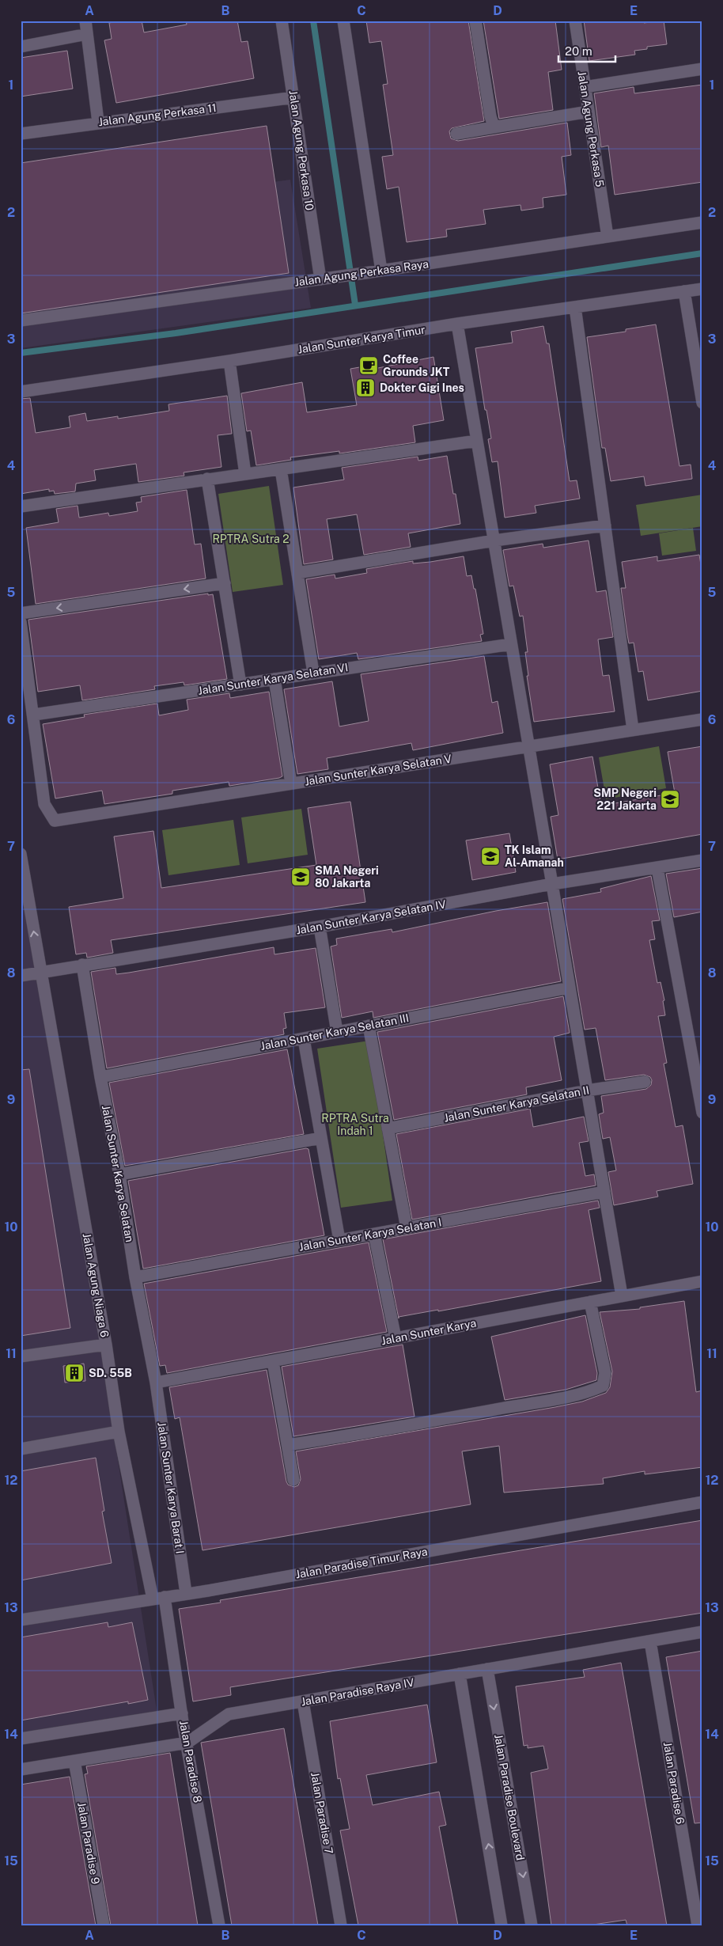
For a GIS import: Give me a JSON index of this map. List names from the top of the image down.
{
  "streets": {
    "street": [
      "Jalan Agung Perkasa 11",
      "Jalan Agung Perkasa 5",
      "Jalan Agung Perkasa 10",
      "Jalan Agung Perkasa Raya",
      "Jalan Sunter Karya Timur",
      "Jalan Sunter Karya Selatan VI",
      "Jalan Sunter Karya Selatan V",
      "Jalan Sunter Karya Selatan IV",
      "Jalan Sunter Karya Selatan III",
      "Jalan Sunter Karya Selatan II",
      "Jalan Sunter Karya Selatan",
      "Jalan Sunter Karya Selatan I",
      "Jalan Agung Niaga 6",
      "Jalan Sunter Karya",
      "Jalan Sunter Karya Barat I",
      "Jalan Paradise Timur Raya",
      "Jalan Paradise Raya IV",
      "Jalan Paradise 8",
      "Jalan Paradise 6",
      "Jalan Paradise Boulevard",
      "Jalan Paradise 7",
      "Jalan Paradise 9"
    ]
  },
  "crossings": [
    ["Jalan Agung Perkasa 11", "Jalan Agung Perkasa 10"],
    ["Jalan Agung Perkasa 5", "Jalan Agung Perkasa Raya"],
    ["Jalan Agung Perkasa 10", "Jalan Agung Perkasa Raya"],
    ["Jalan Sunter Karya Selatan VI", "Jalan Sunter Karya Selatan V"],
    ["Jalan Sunter Karya Selatan IV", "Jalan Sunter Karya Selatan"],
    ["Jalan Sunter Karya Selatan IV", "Jalan Agung Niaga 6"],
    ["Jalan Sunter Karya Selatan III", "Jalan Sunter Karya Selatan"],
    ["Jalan Sunter Karya Selatan", "Jalan Sunter Karya Selatan I"],
    ["Jalan Sunter Karya Selatan", "Jalan Sunter Karya"],
    ["Jalan Sunter Karya Selatan", "Jalan Sunter Karya Barat I"],
    ["Jalan Agung Niaga 6", "Jalan Paradise Timur Raya"],
    ["Jalan Sunter Karya", "Jalan Sunter Karya Barat I"],
    ["Jalan Sunter Karya Barat I", "Jalan Paradise Timur Raya"],
    ["Jalan Paradise Timur Raya", "Jalan Paradise 8"],
    ["Jalan Paradise Raya IV", "Jalan Paradise 8"],
    ["Jalan Paradise Raya IV", "Jalan Paradise 6"],
    ["Jalan Paradise Raya IV", "Jalan Paradise Boulevard"],
    ["Jalan Paradise Raya IV", "Jalan Paradise 7"],
    ["Jalan Paradise Raya IV", "Jalan Paradise 9"]
  ],
  "parks": ["RPTRA Sutra 2", "RPTRA Sutra Indah 1"],
  "places": {
    "cafe": ["Coffee Grounds JKT"],
    "building": ["Dokter Gigi Ines", "SD. 55B"],
    "school or university": ["SMP Negeri 221 Jakarta", "TK Islam Al-Amanah", "SMA Negeri 80 Jakarta"]
  },
  "scale_bar": "20 m",
  "grid": {
    "columns": [
      "A",
      "B",
      "C",
      "D",
      "E"
    ],
    "rows": [
      "1",
      "2",
      "3",
      "4",
      "5",
      "6",
      "7",
      "8",
      "9",
      "10",
      "11",
      "12",
      "13",
      "14",
      "15"
    ]
  }
}
